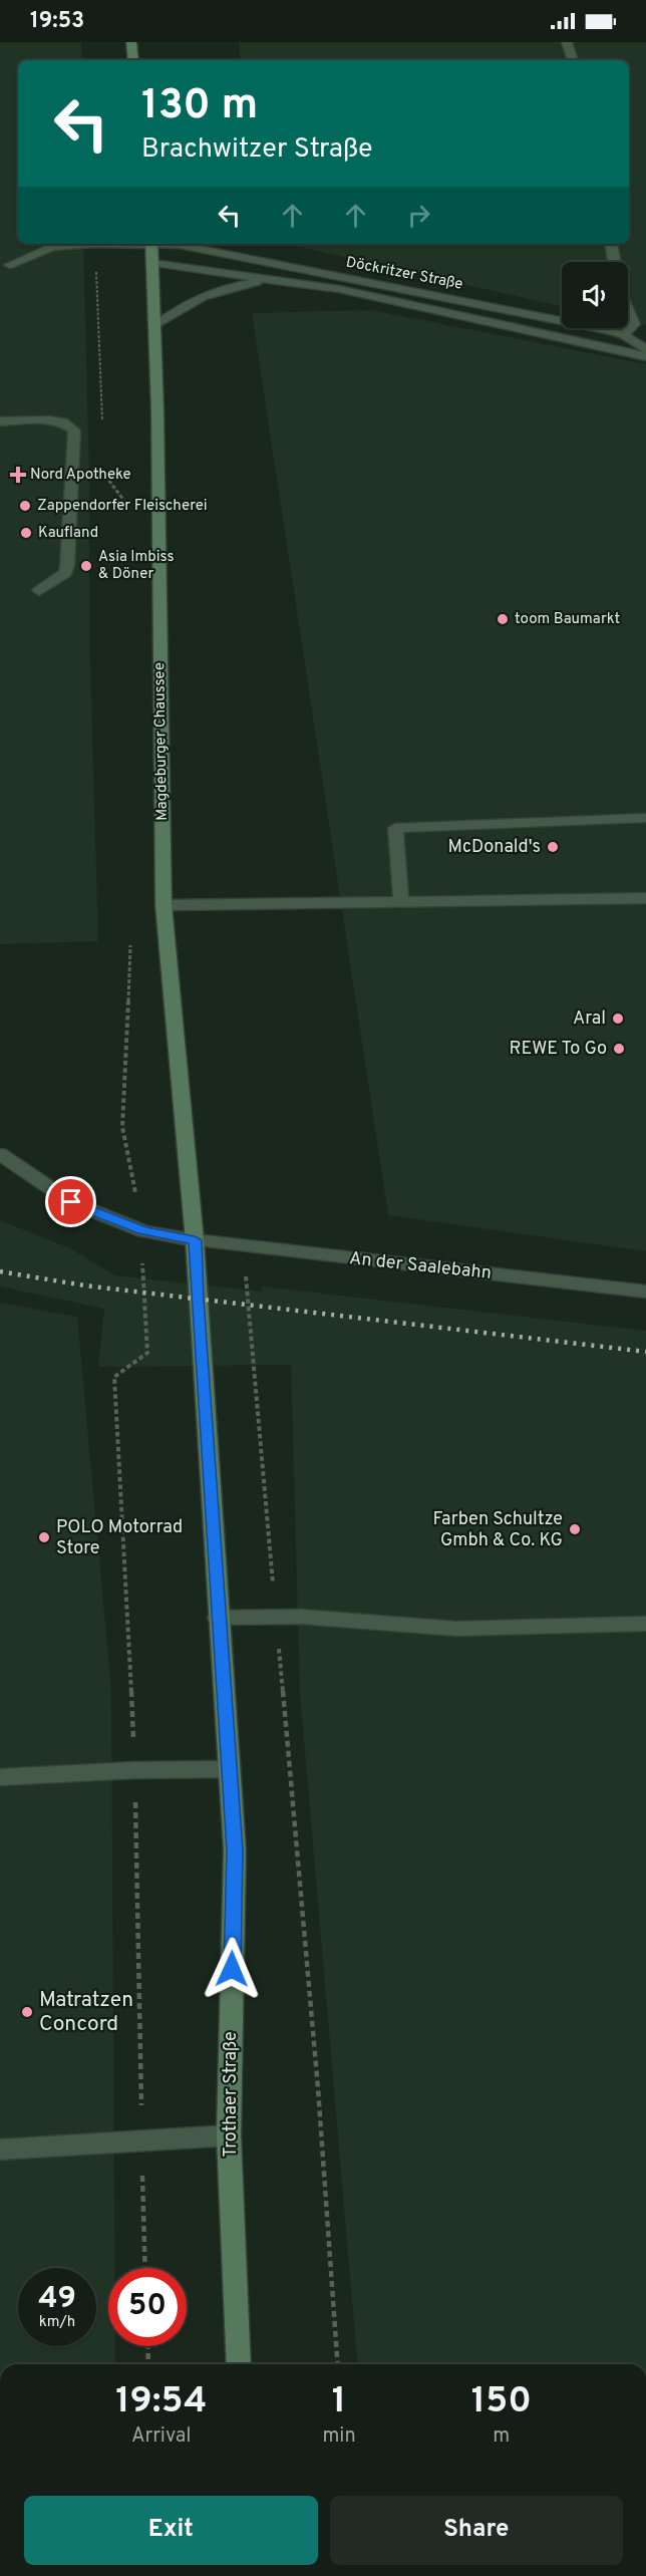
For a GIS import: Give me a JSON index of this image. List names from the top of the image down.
{
  "streets": {
    "main road": ["Magdeburger Chaussee", "Trothaer Straße"],
    "street": ["Döckritzer Straße", "An der Saalebahn"]
  },
  "crossings": [
    ["Döckritzer Straße", "Magdeburger Chaussee"],
    ["Magdeburger Chaussee", "An der Saalebahn"],
    ["Magdeburger Chaussee", "Trothaer Straße"],
    ["An der Saalebahn", "Trothaer Straße"]
  ],
  "places": {
    "health": ["Nord Apotheke"],
    "other": [
      "Zappendorfer Fleischerei",
      "Kaufland",
      "Asia Imbiss & Döner",
      "toom Baumarkt",
      "McDonald's",
      "Aral",
      "REWE To Go",
      "Farben Schultze Gmbh & Co. KG",
      "POLO Motorrad Store",
      "Matratzen Concord"
    ]
  },
  "page": {
    "status": "19:53",
    "turn": ["130 m", "Brachwitzer Straße"],
    "speed": "49 km/h",
    "limit": "50",
    "eta": [
      "19:54",
      "Arrival",
      "1",
      "min",
      "150",
      "m"
    ],
    "buttons": ["Exit", "Share"]
  }
}
